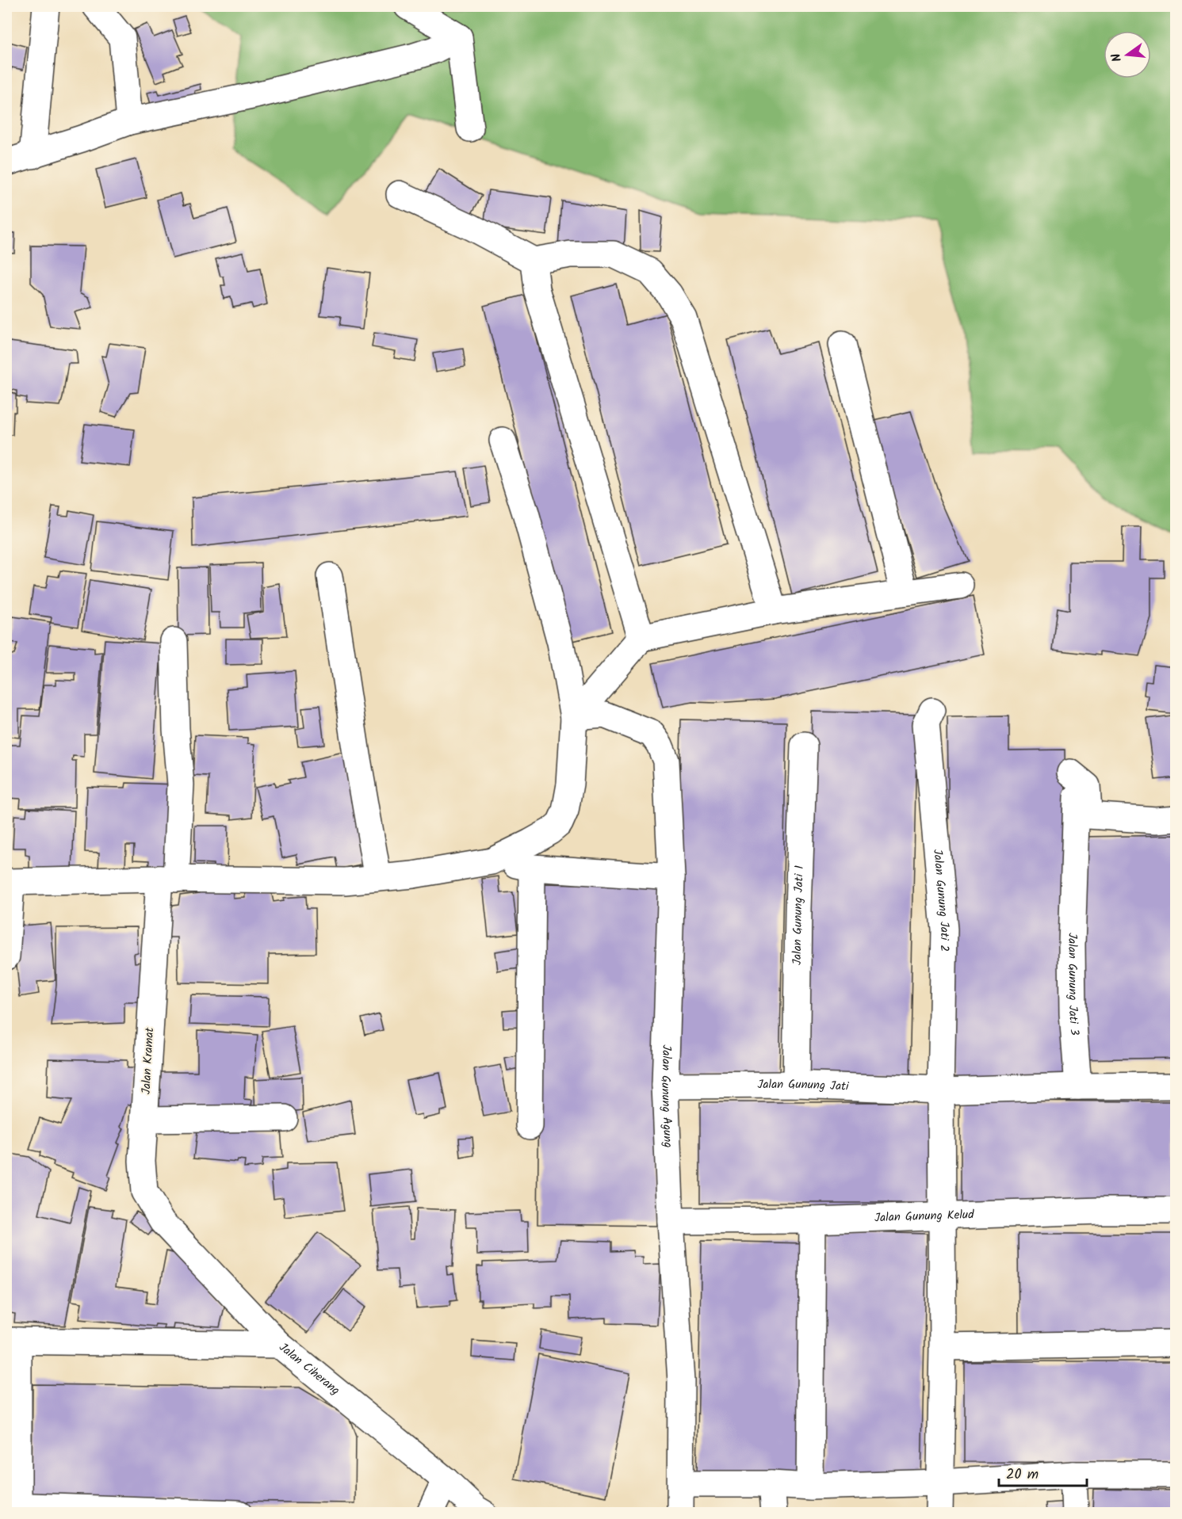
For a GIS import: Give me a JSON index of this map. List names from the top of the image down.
{
  "streets": {
    "street": [
      "Jalan Gunung Jati 2",
      "Jalan Gunung Jati 1",
      "Jalan Gunung Jati 3",
      "Jalan Kramat",
      "Jalan Gunung Jati",
      "Jalan Gunung Agung",
      "Jalan Gunung Kelud",
      "Jalan Ciherang"
    ]
  },
  "crossings": [
    ["Jalan Gunung Jati 2", "Jalan Gunung Jati"],
    ["Jalan Gunung Jati 2", "Jalan Gunung Kelud"],
    ["Jalan Gunung Jati 1", "Jalan Gunung Jati"],
    ["Jalan Gunung Jati 3", "Jalan Gunung Jati"],
    ["Jalan Kramat", "Jalan Ciherang"],
    ["Jalan Gunung Jati", "Jalan Gunung Agung"],
    ["Jalan Gunung Agung", "Jalan Gunung Kelud"]
  ],
  "scale_bar": "20 m",
  "north": "left"
}
